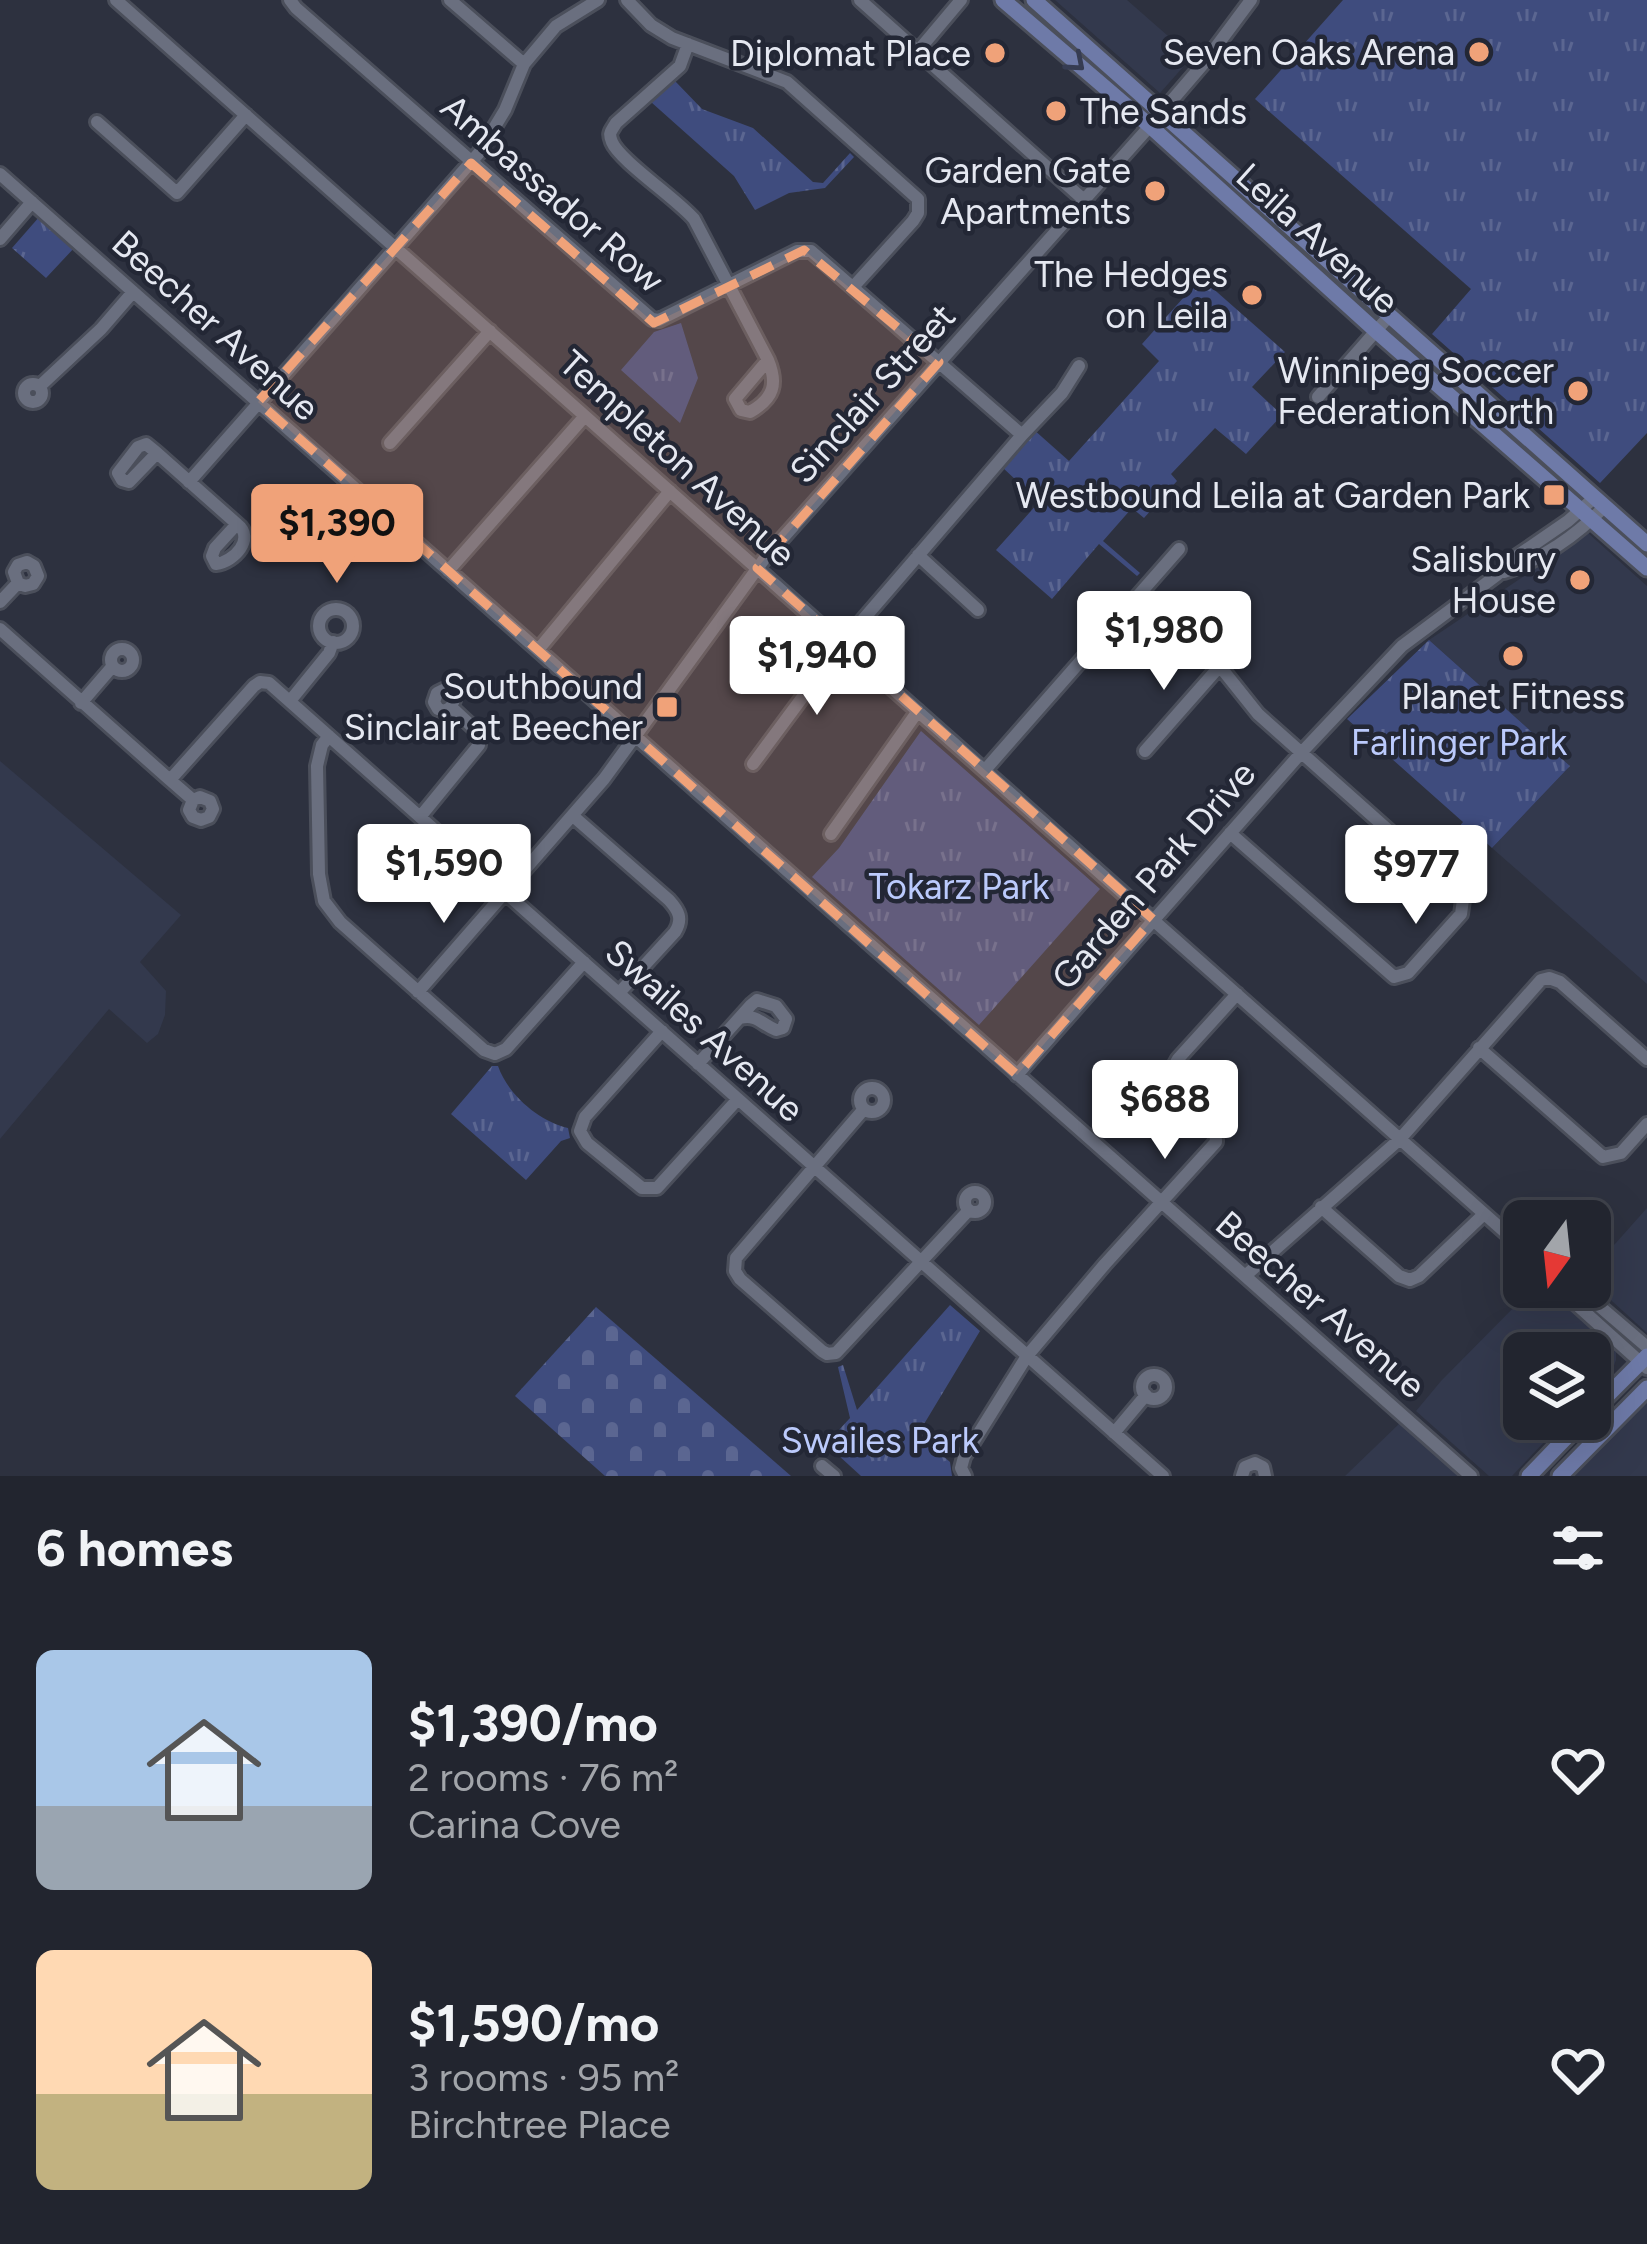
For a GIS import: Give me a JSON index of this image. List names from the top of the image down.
{
  "streets": {
    "main road": ["Leila Avenue"],
    "street": [
      "Ambassador Row",
      "Beecher Avenue",
      "Sinclair Street",
      "Templeton Avenue",
      "Garden Park Drive",
      "Swailes Avenue"
    ]
  },
  "crossings": [
    ["Ambassador Row", "Sinclair Street"],
    ["Leila Avenue", "Sinclair Street"],
    ["Leila Avenue", "Garden Park Drive"],
    ["Beecher Avenue", "Sinclair Street"],
    ["Beecher Avenue", "Garden Park Drive"],
    ["Sinclair Street", "Templeton Avenue"],
    ["Sinclair Street", "Swailes Avenue"],
    ["Templeton Avenue", "Garden Park Drive"]
  ],
  "parks": ["Farlinger Park", "Tokarz Park", "Swailes Park"],
  "places": {
    "other": [
      "Seven Oaks Arena",
      "Diplomat Place",
      "The Sands",
      "Garden Gate Apartments",
      "The Hedges on Leila",
      "Winnipeg Soccer Federation North",
      "Salisbury House",
      "Planet Fitness"
    ],
    "transit": ["Westbound Leila at Garden Park", "Southbound Sinclair at Beecher"]
  },
  "north": "bottom",
  "page": {
    "price": [
      "$1,390",
      "$1,980",
      "$1,940",
      "$1,590",
      "$977",
      "$688"
    ],
    "heading": "6 homes",
    "list": [
      {
        "name": "$1,390/mo",
        "note": "2 rooms · 76 m² · Carina Cove"
      },
      {
        "name": "$1,590/mo",
        "note": "3 rooms · 95 m² · Birchtree Place"
      }
    ]
  }
}
